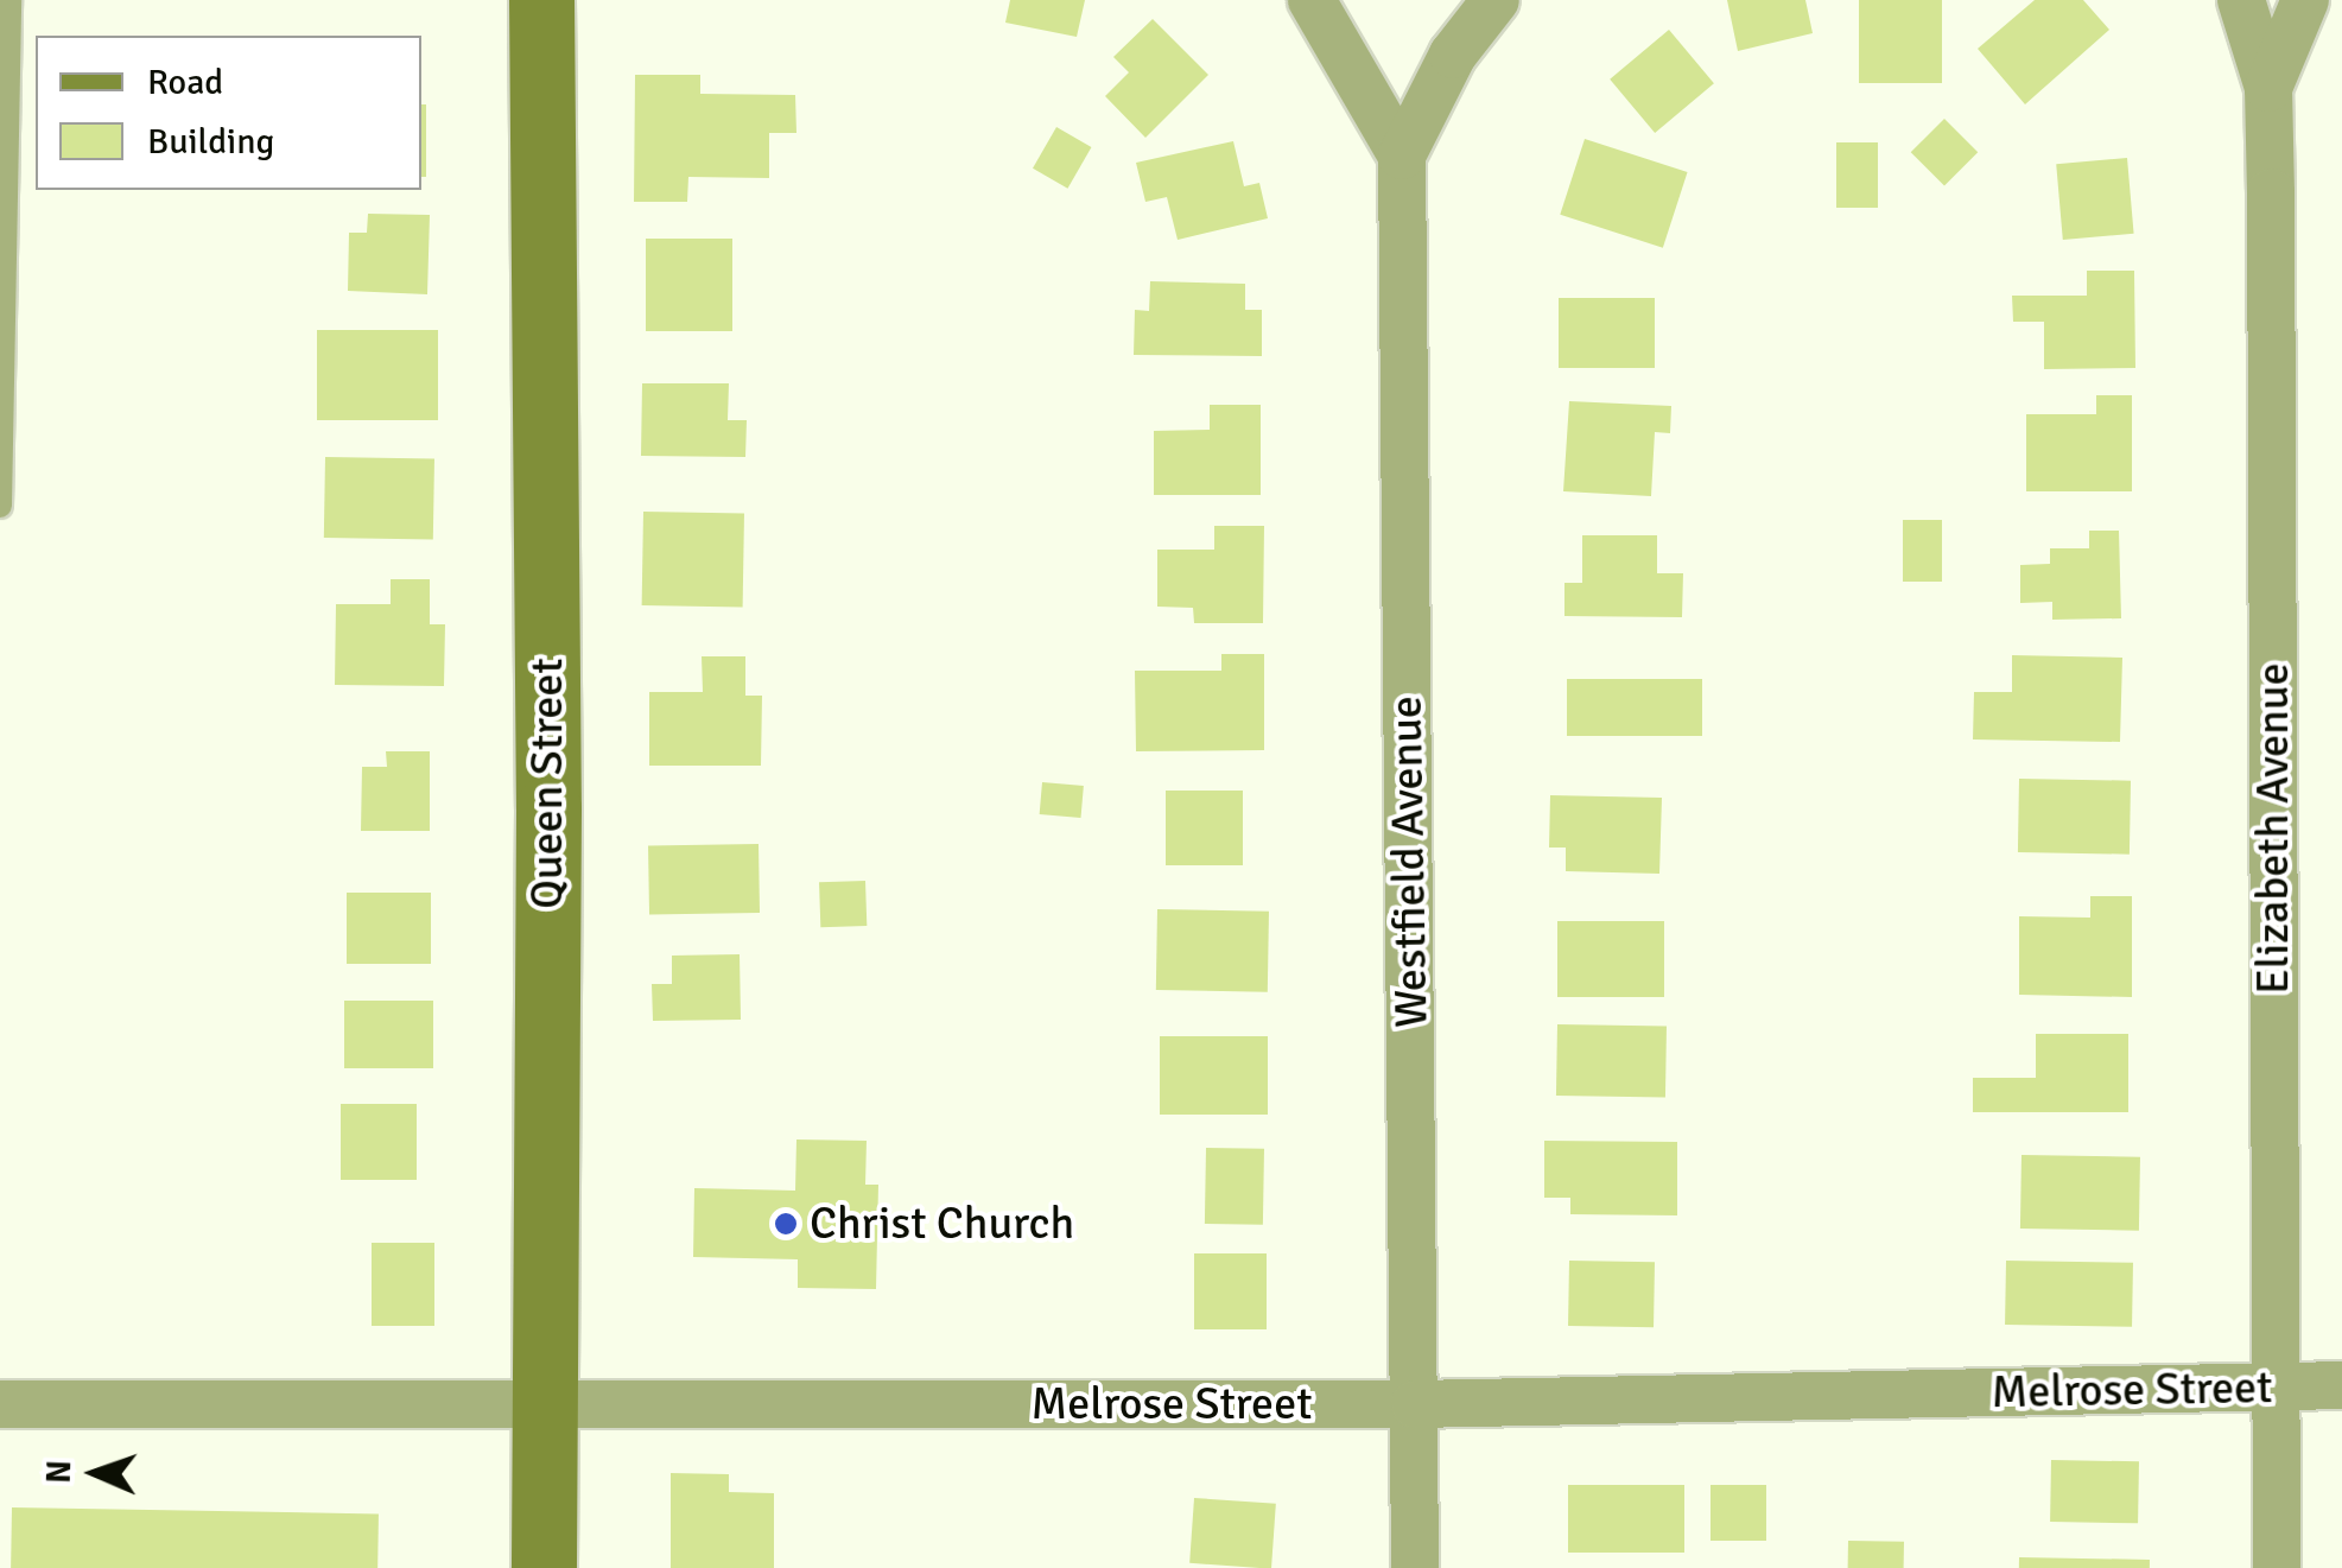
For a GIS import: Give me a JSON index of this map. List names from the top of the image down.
{
  "streets": {
    "street": [
      "Queen Street",
      "Elizabeth Avenue",
      "Westfield Avenue",
      "Melrose Street"
    ]
  },
  "crossings": [
    ["Queen Street", "Melrose Street"],
    ["Elizabeth Avenue", "Melrose Street"],
    ["Westfield Avenue", "Melrose Street"]
  ],
  "places": ["Christ Church"],
  "legend": ["Road", "Building"],
  "north": "left"
}
